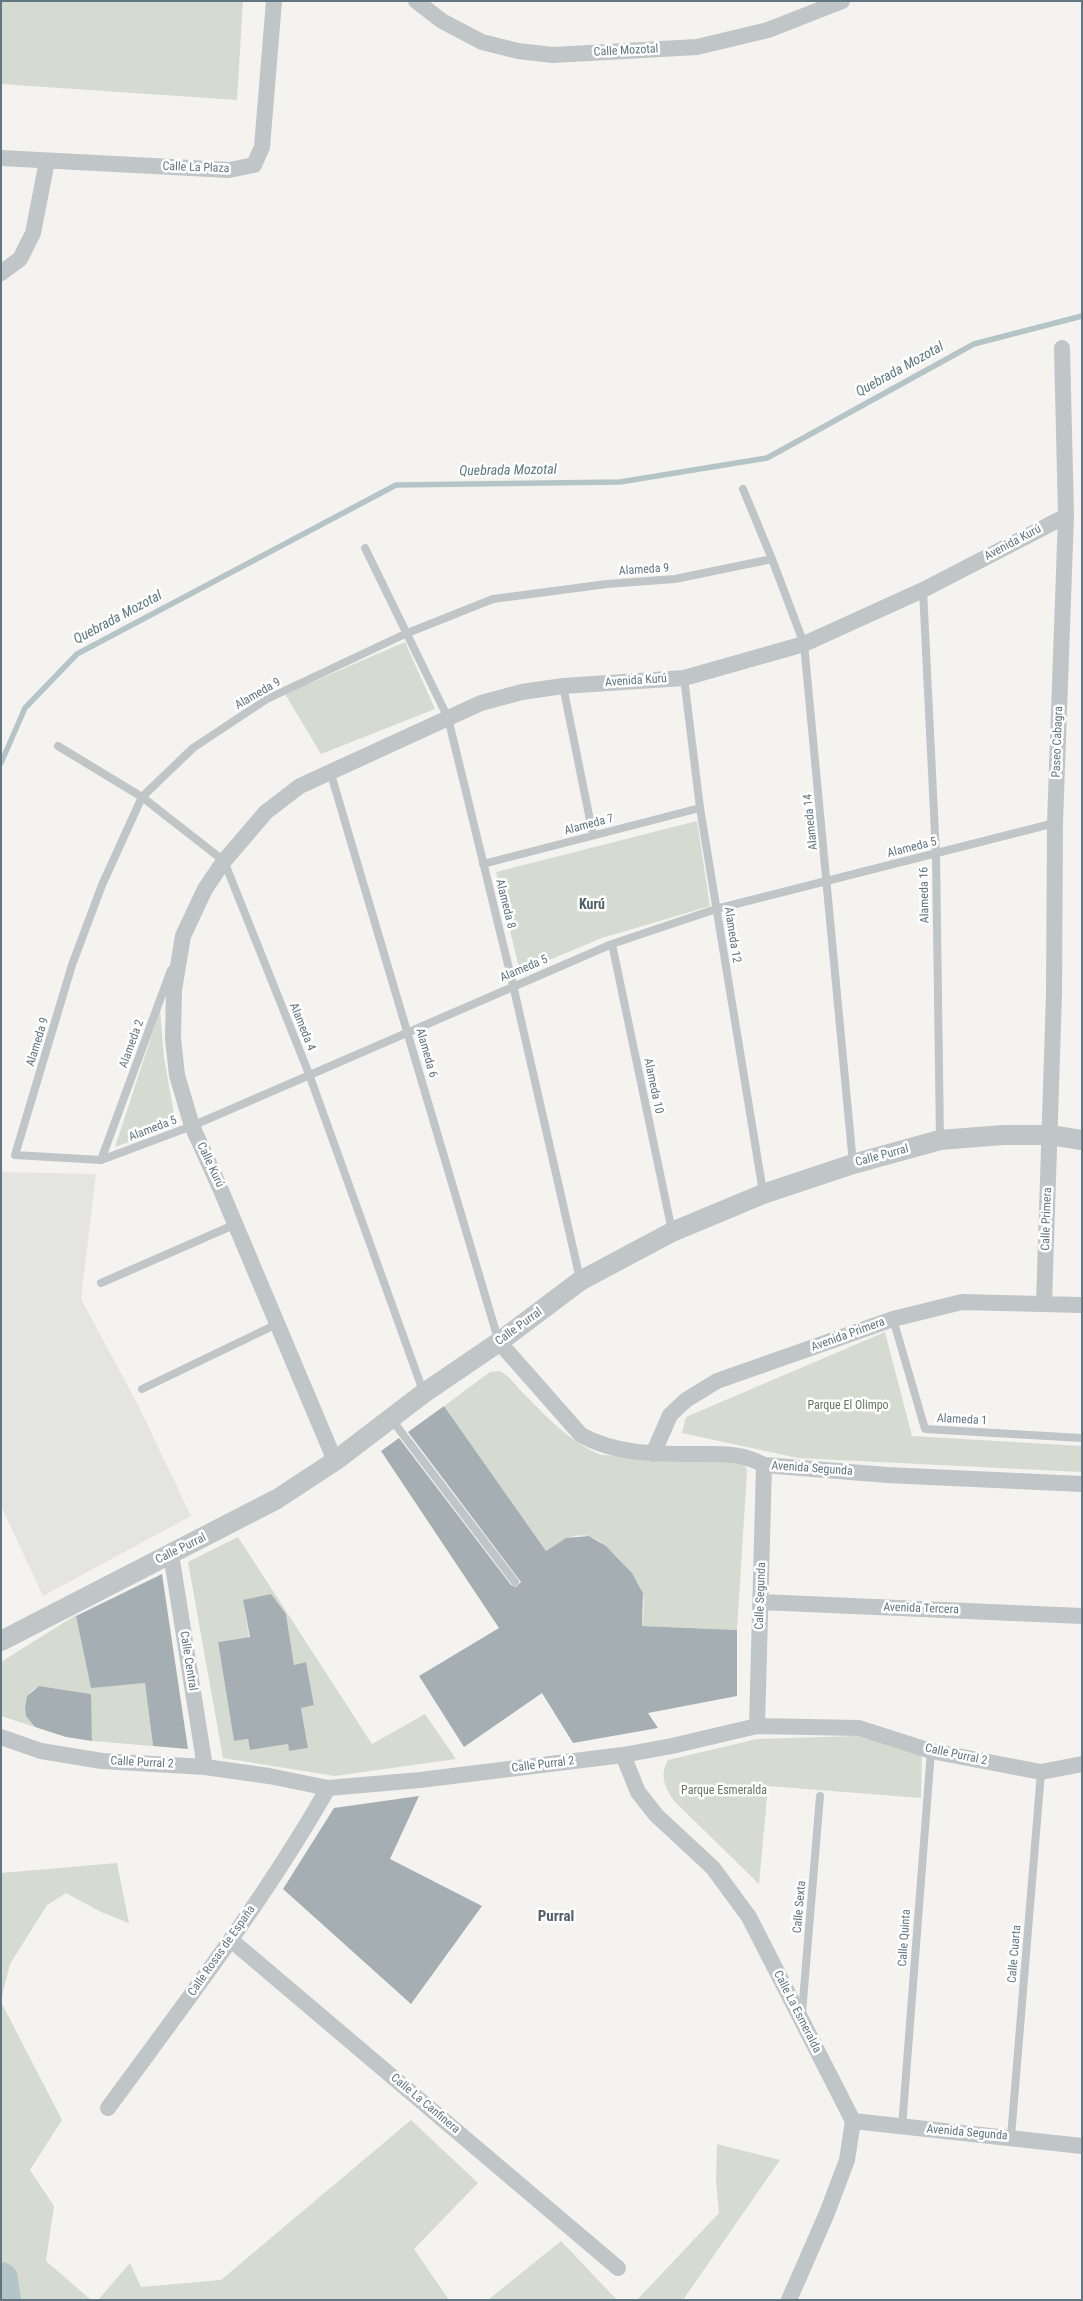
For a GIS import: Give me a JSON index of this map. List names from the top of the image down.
{
  "streets": {
    "street": [
      "Calle Mozotal",
      "Calle La Plaza",
      "Avenida Kurú",
      "Paseo Cabagra",
      "Calle Purral",
      "Calle Kurú",
      "Calle Primera",
      "Avenida Primera",
      "Avenida Segunda",
      "Calle Segunda",
      "Avenida Tercera",
      "Calle Central",
      "Calle Purral 2",
      "Calle Rosas de España",
      "Calle La Esmeralda",
      "Calle La Canfinera"
    ],
    "lane": [
      "Alameda 9",
      "Alameda 14",
      "Alameda 7",
      "Alameda 5",
      "Alameda 16",
      "Alameda 8",
      "Alameda 12",
      "Alameda 4",
      "Alameda 2",
      "Alameda 6",
      "Alameda 10",
      "Alameda 1",
      "Calle Sexta",
      "Calle Quinta",
      "Calle Cuarta"
    ]
  },
  "crossings": [
    ["Avenida Kurú", "Paseo Cabagra"],
    ["Avenida Kurú", "Alameda 14"],
    ["Avenida Kurú", "Alameda 16"],
    ["Avenida Kurú", "Alameda 8"],
    ["Avenida Kurú", "Alameda 12"],
    ["Avenida Kurú", "Alameda 4"],
    ["Avenida Kurú", "Alameda 6"],
    ["Avenida Kurú", "Calle Kurú"],
    ["Alameda 9", "Alameda 14"],
    ["Alameda 9", "Alameda 5"],
    ["Alameda 9", "Alameda 8"],
    ["Paseo Cabagra", "Alameda 5"],
    ["Paseo Cabagra", "Calle Purral"],
    ["Paseo Cabagra", "Calle Primera"],
    ["Alameda 14", "Alameda 5"],
    ["Alameda 14", "Calle Purral"],
    ["Alameda 7", "Alameda 8"],
    ["Alameda 7", "Alameda 12"],
    ["Alameda 5", "Alameda 16"],
    ["Alameda 5", "Alameda 8"],
    ["Alameda 5", "Alameda 12"],
    ["Alameda 5", "Alameda 4"],
    ["Alameda 5", "Alameda 2"],
    ["Alameda 5", "Alameda 6"],
    ["Alameda 5", "Alameda 10"],
    ["Alameda 5", "Calle Kurú"],
    ["Alameda 16", "Calle Purral"],
    ["Alameda 8", "Calle Purral"],
    ["Alameda 12", "Calle Purral"],
    ["Alameda 4", "Calle Purral"],
    ["Alameda 4", "Calle Kurú"],
    ["Alameda 2", "Calle Kurú"],
    ["Alameda 6", "Calle Purral"],
    ["Alameda 6", "Avenida Segunda"],
    ["Alameda 10", "Calle Purral"],
    ["Calle Purral", "Calle Kurú"],
    ["Calle Purral", "Calle Primera"],
    ["Calle Purral", "Avenida Segunda"],
    ["Calle Purral", "Calle Central"],
    ["Calle Primera", "Avenida Primera"],
    ["Avenida Primera", "Alameda 1"],
    ["Avenida Primera", "Avenida Segunda"],
    ["Avenida Segunda", "Calle Segunda"],
    ["Avenida Segunda", "Calle Quinta"],
    ["Avenida Segunda", "Calle Cuarta"],
    ["Avenida Segunda", "Calle La Esmeralda"],
    ["Calle Segunda", "Avenida Tercera"],
    ["Calle Segunda", "Calle Purral 2"],
    ["Calle Central", "Calle Purral 2"],
    ["Calle Purral 2", "Calle Quinta"],
    ["Calle Purral 2", "Calle Rosas de España"],
    ["Calle Purral 2", "Calle Cuarta"],
    ["Calle Purral 2", "Calle La Esmeralda"],
    ["Calle Sexta", "Calle La Esmeralda"],
    ["Calle Rosas de España", "Calle La Canfinera"]
  ],
  "districts": ["Kurú", "Purral"],
  "water": ["Quebrada Mozotal"],
  "parks": ["Parque El Olimpo", "Parque Esmeralda"]
}
